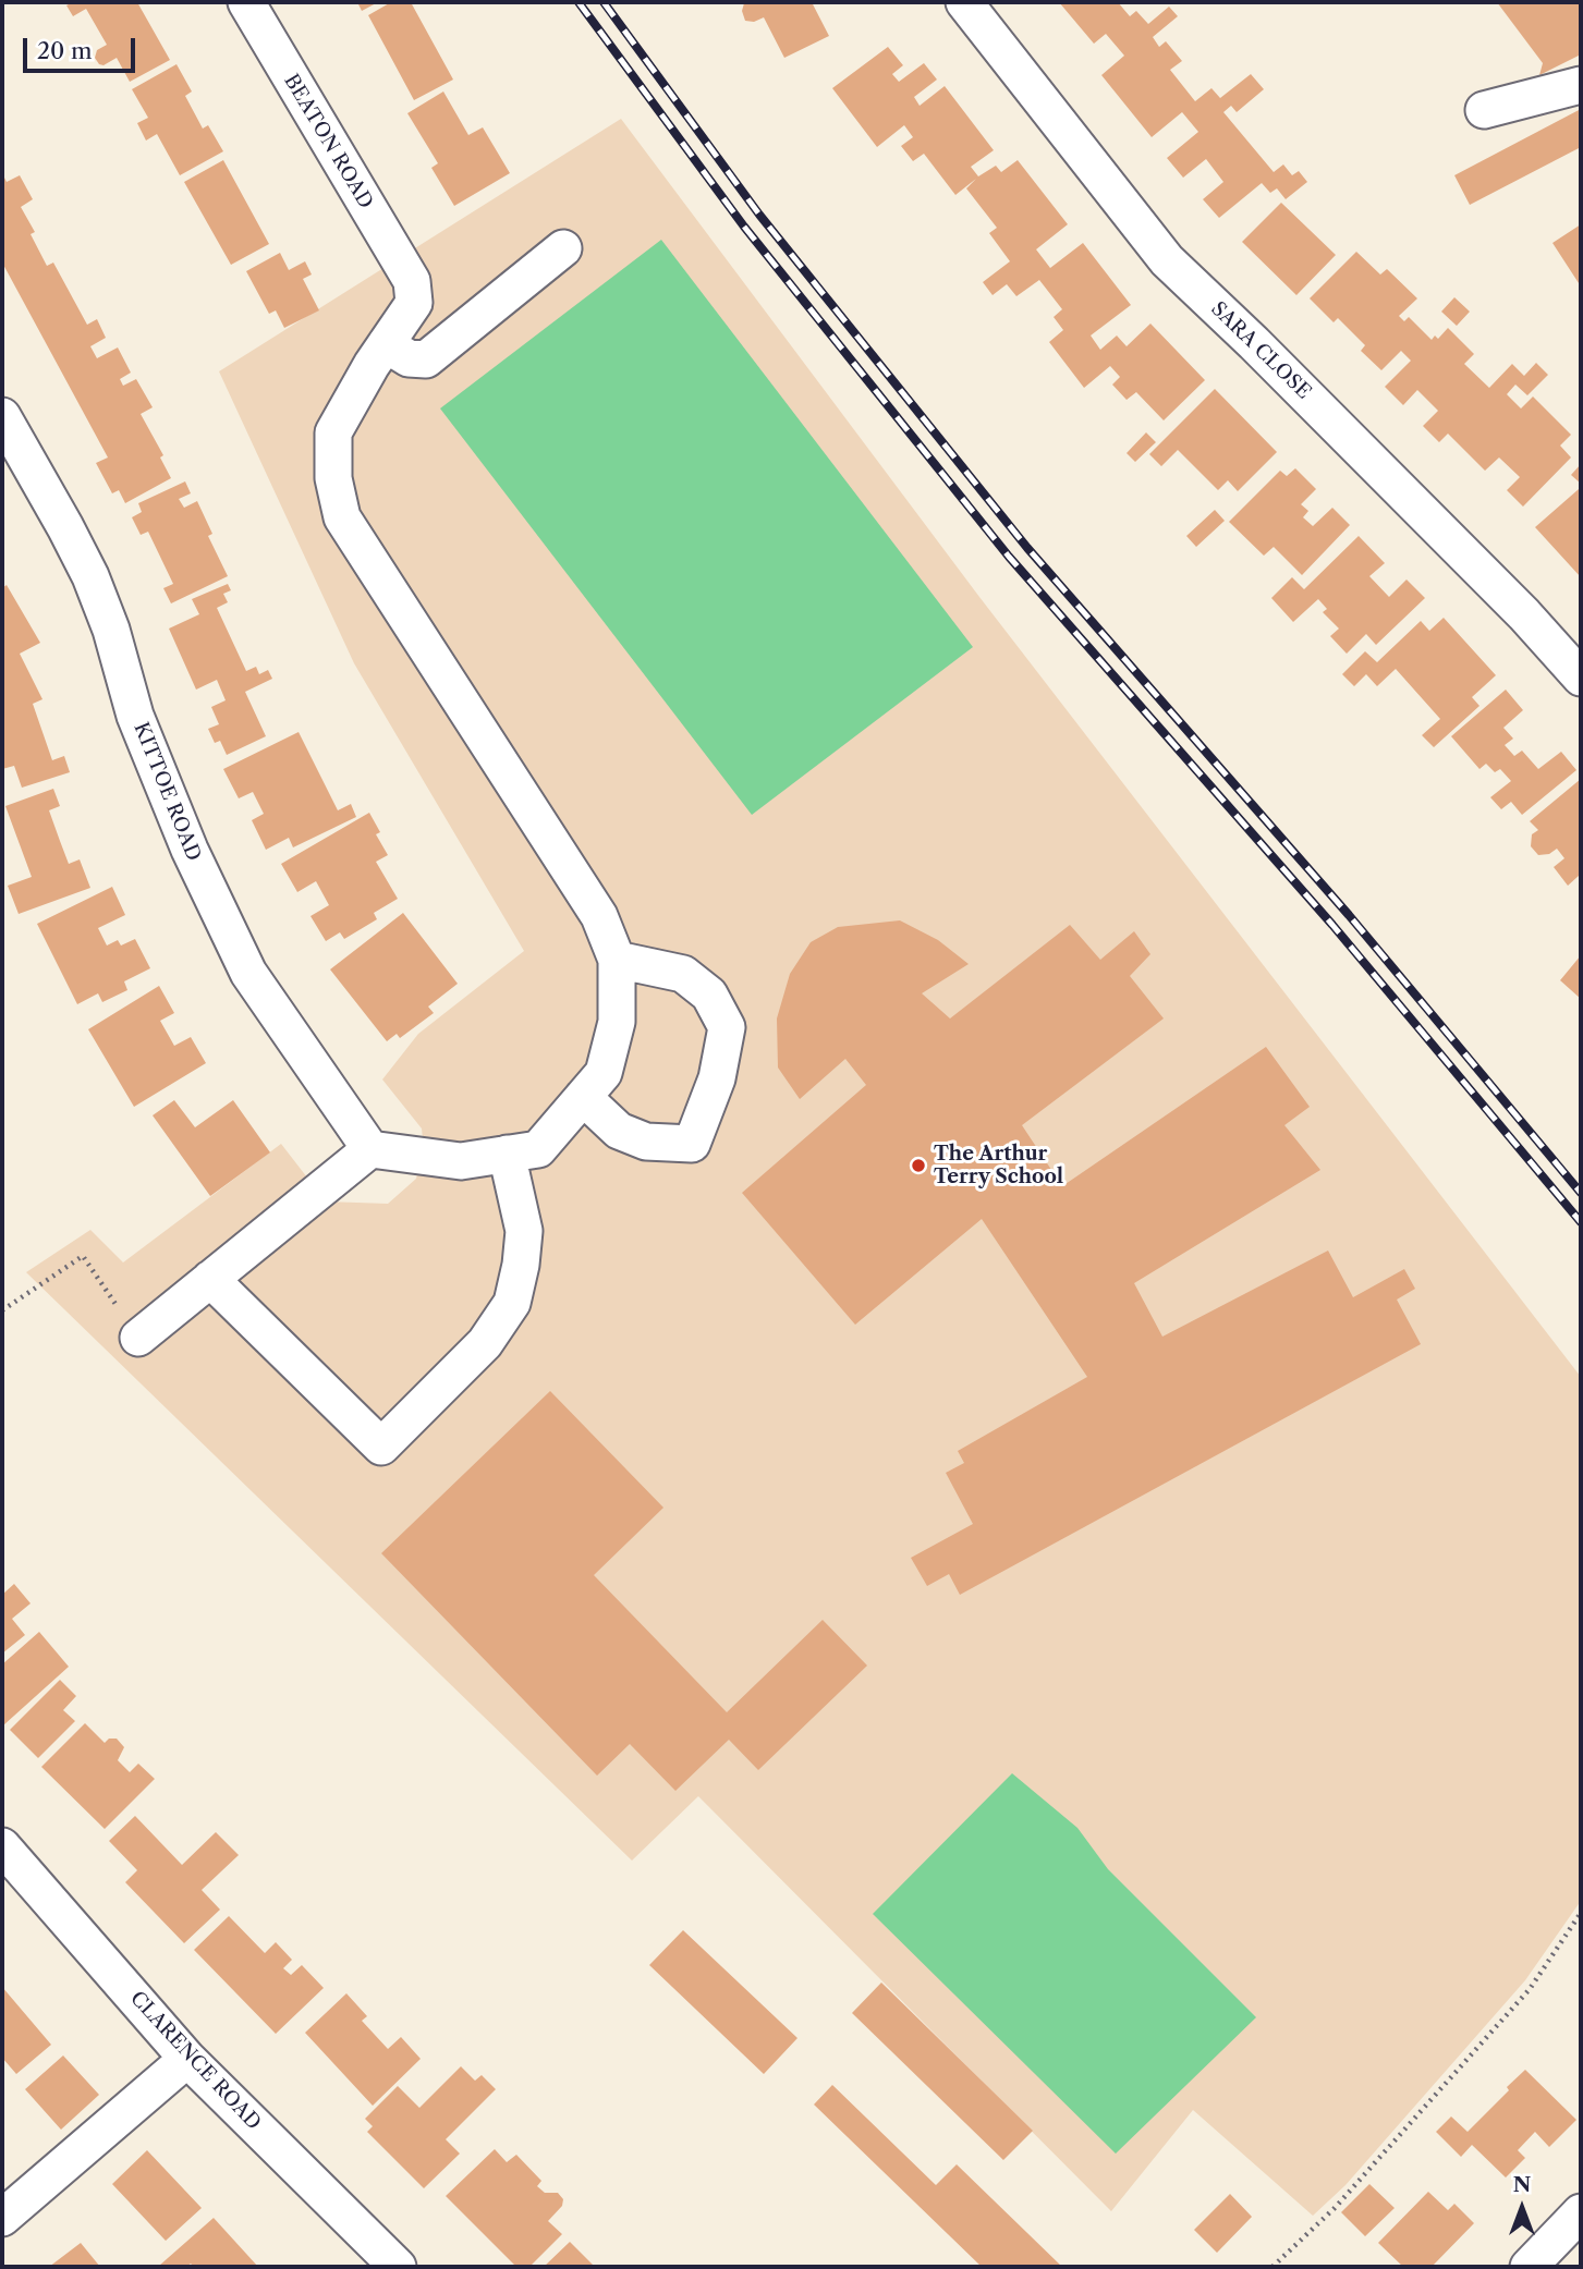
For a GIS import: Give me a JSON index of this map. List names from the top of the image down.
{
  "streets": {
    "street": [
      "BEATON ROAD",
      "SARA CLOSE",
      "KITTOE ROAD",
      "CLARENCE ROAD"
    ]
  },
  "places": ["The Arthur Terry School"],
  "scale_bar": "20 m",
  "north": "top"
}
